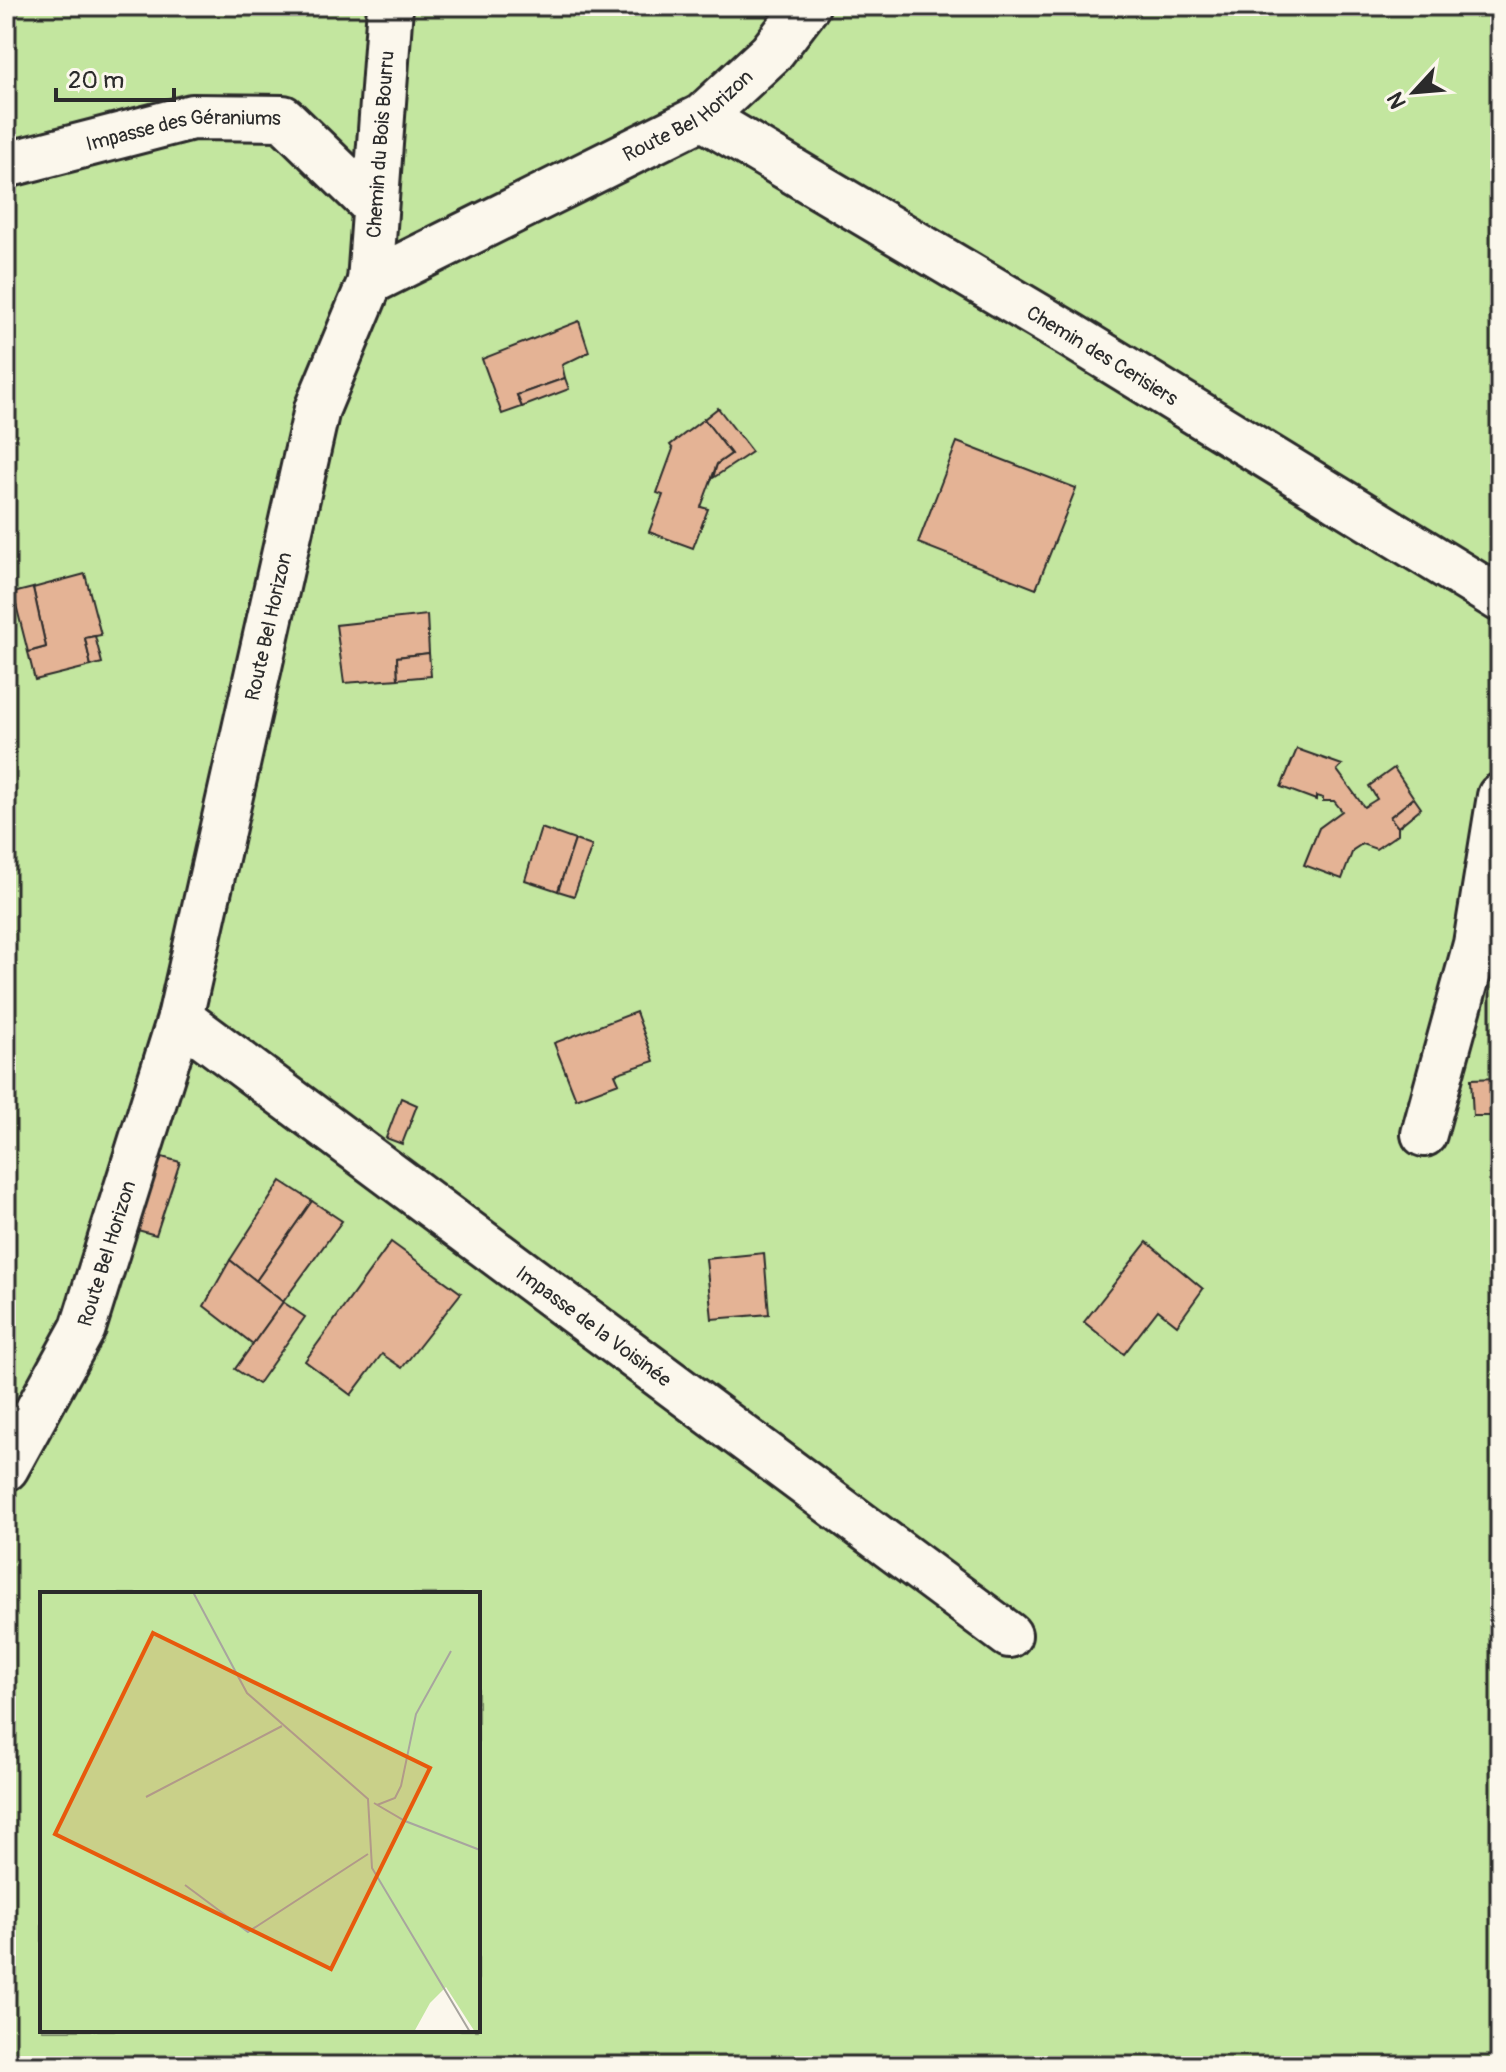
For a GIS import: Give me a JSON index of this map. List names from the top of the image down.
{
  "streets": {
    "street": [
      "Route Bel Horizon",
      "Impasse des Géraniums",
      "Chemin du Bois Bourru",
      "Chemin des Cerisiers",
      "Impasse de la Voisinée"
    ]
  },
  "crossings": [
    ["Route Bel Horizon", "Chemin du Bois Bourru"],
    ["Route Bel Horizon", "Chemin des Cerisiers"],
    ["Route Bel Horizon", "Impasse de la Voisinée"],
    ["Impasse des Géraniums", "Chemin du Bois Bourru"]
  ],
  "scale_bar": "20 m",
  "north": "bottom left"
}
